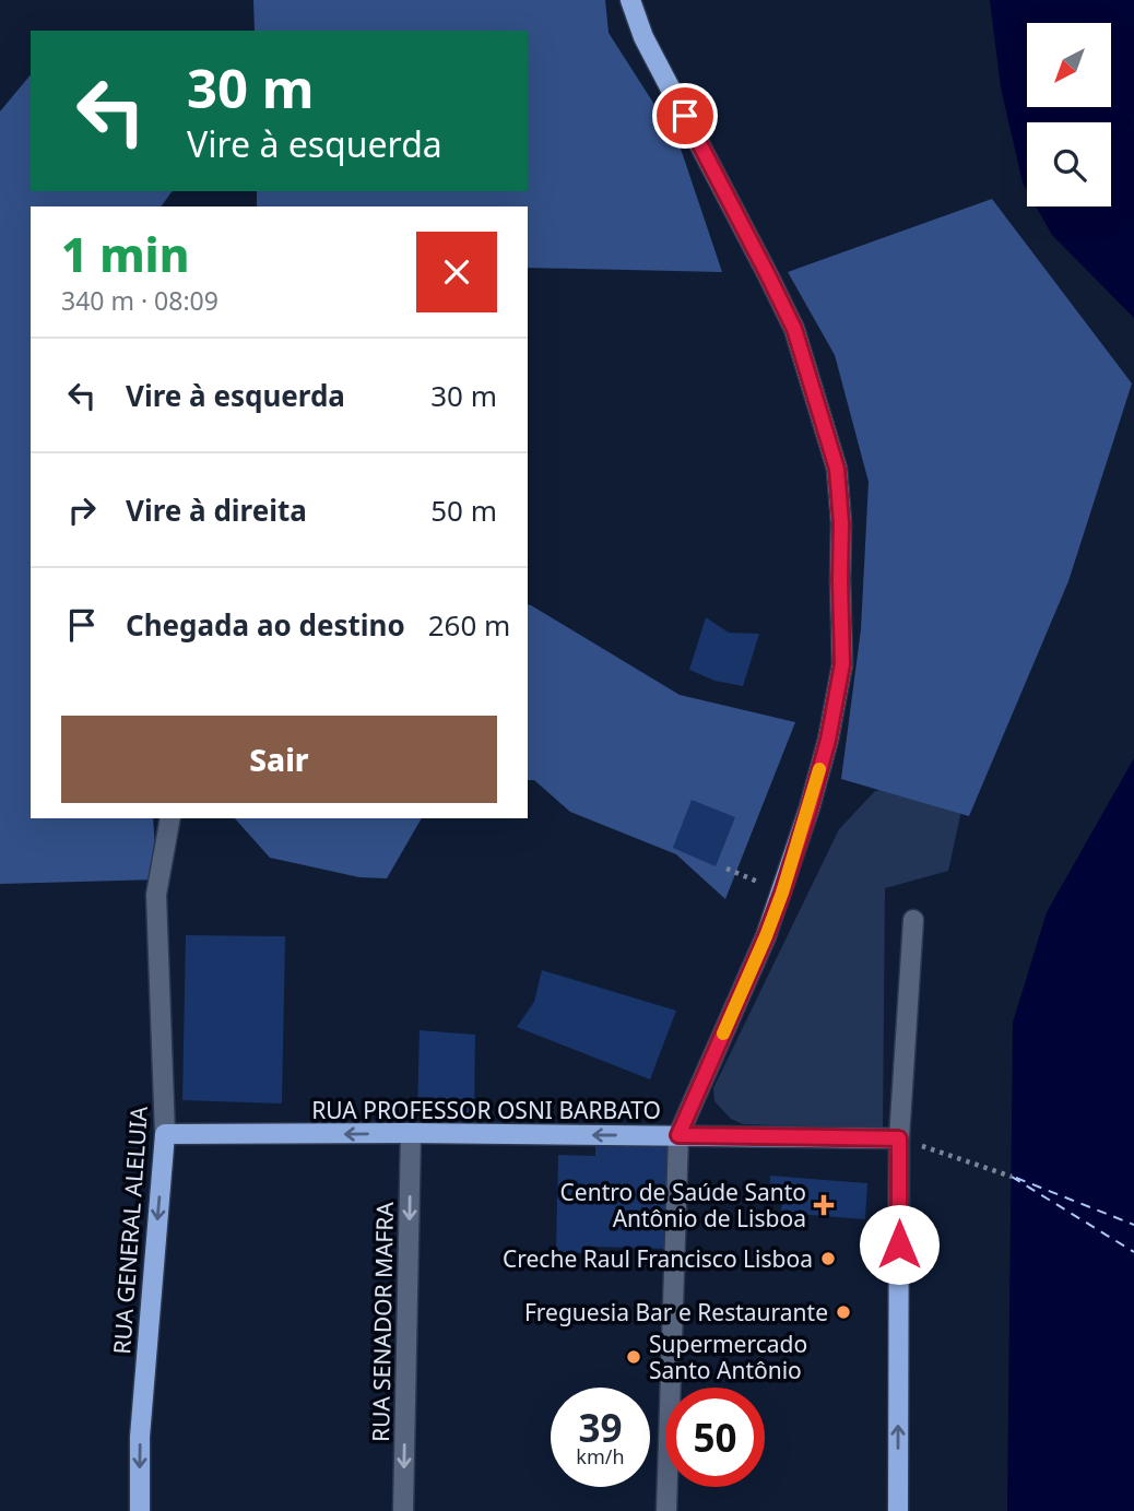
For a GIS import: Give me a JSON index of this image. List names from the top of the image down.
{
  "streets": {
    "main road": ["RUA PROFESSOR OSNI BARBATO", "RUA GENERAL ALELUIA"],
    "street": ["RUA SENADOR MAFRA"]
  },
  "crossings": [
    ["RUA PROFESSOR OSNI BARBATO", "RUA GENERAL ALELUIA"],
    ["RUA PROFESSOR OSNI BARBATO", "RUA SENADOR MAFRA"]
  ],
  "one_way": ["RUA PROFESSOR OSNI BARBATO", "RUA GENERAL ALELUIA", "RUA SENADOR MAFRA"],
  "places": {
    "health": ["Centro de Saúde Santo Antônio de Lisboa"],
    "other": ["Creche Raul Francisco Lisboa", "Freguesia Bar e Restaurante", "Supermercado Santo Antônio"]
  },
  "north": "bottom left",
  "page": {
    "turn": ["30 m", "Vire à esquerda"],
    "heading": ["1 min", "340 m · 08:09"],
    "list": [
      {
        "name": "Vire à esquerda",
        "value": "30 m"
      },
      {
        "name": "Vire à direita",
        "value": "50 m"
      },
      {
        "name": "Chegada ao destino",
        "value": "260 m"
      }
    ],
    "buttons": "Sair",
    "speed": "39 km/h",
    "limit": "50"
  }
}
